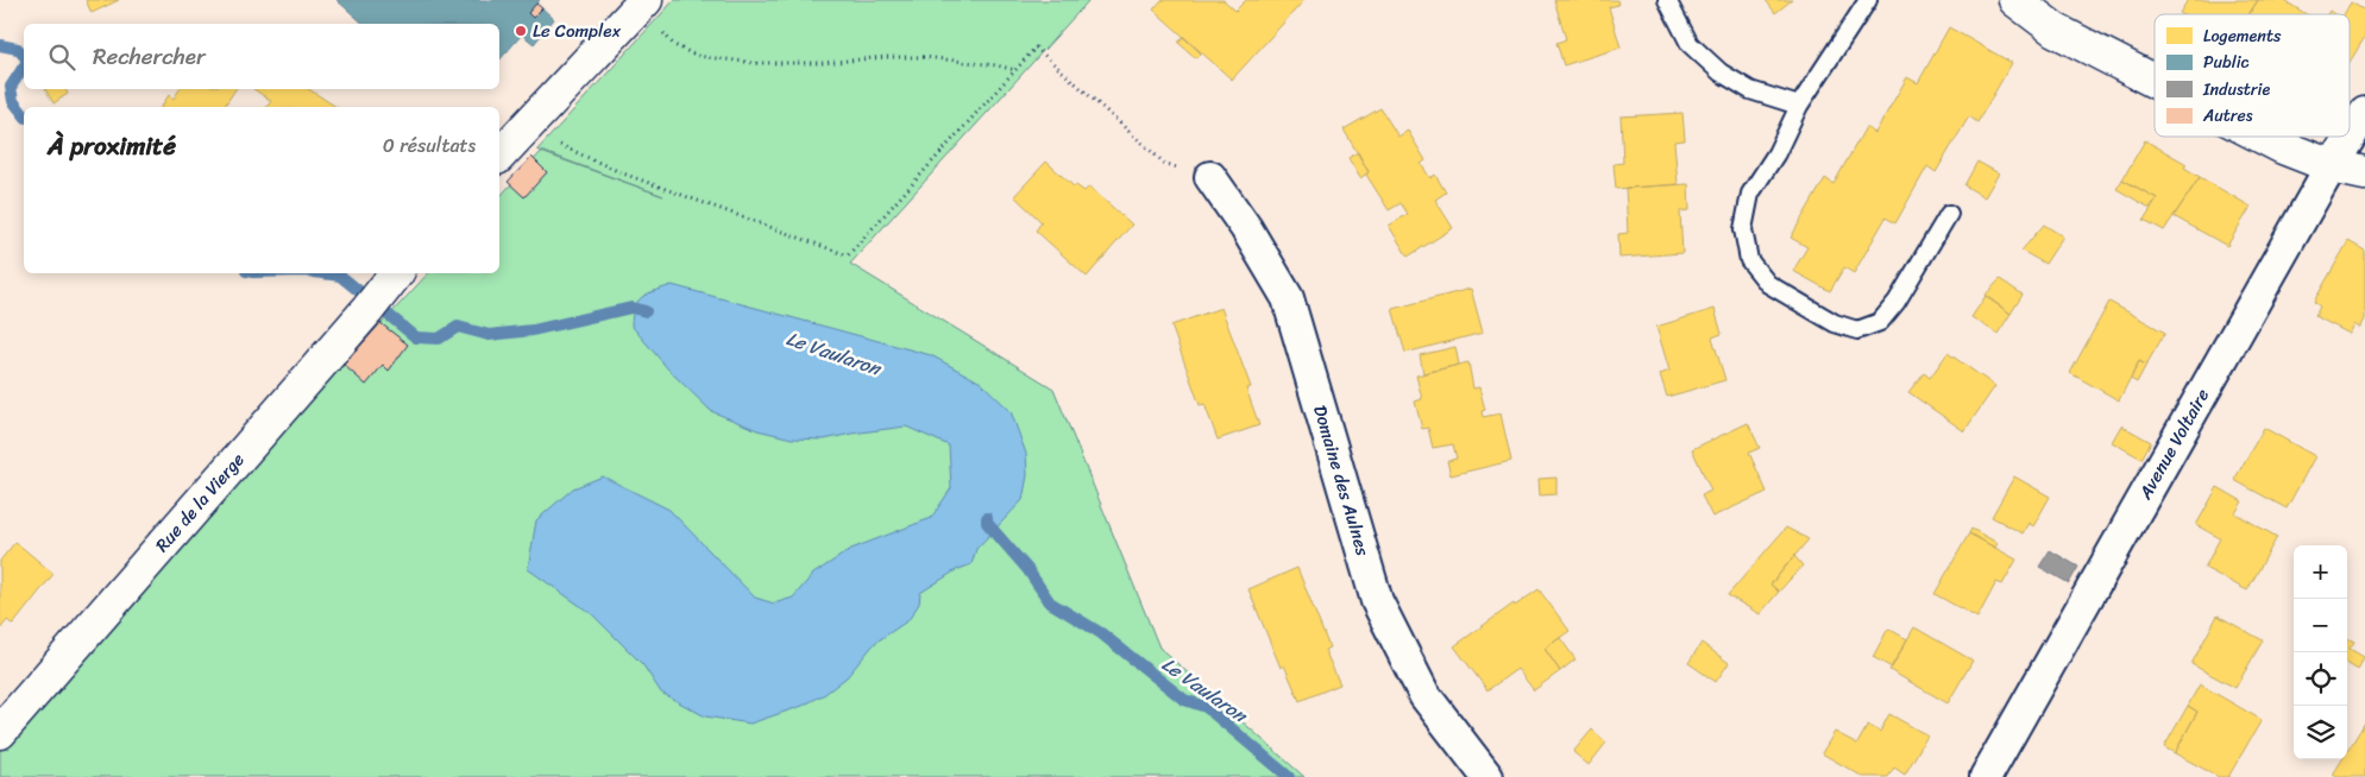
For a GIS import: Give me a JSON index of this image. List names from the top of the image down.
{
  "streets": {
    "street": ["Avenue Voltaire", "Domaine des Aulnes", "Rue de la Vierge"]
  },
  "water": ["Le Vaularon"],
  "places": ["Le Complex"],
  "legend": [
    "Logements",
    "Public",
    "Industrie",
    "Autres"
  ],
  "page": {
    "search": "Rechercher",
    "heading": ["À proximité", "0 résultats"],
    "map_buttons": ["+", "−"]
  }
}
